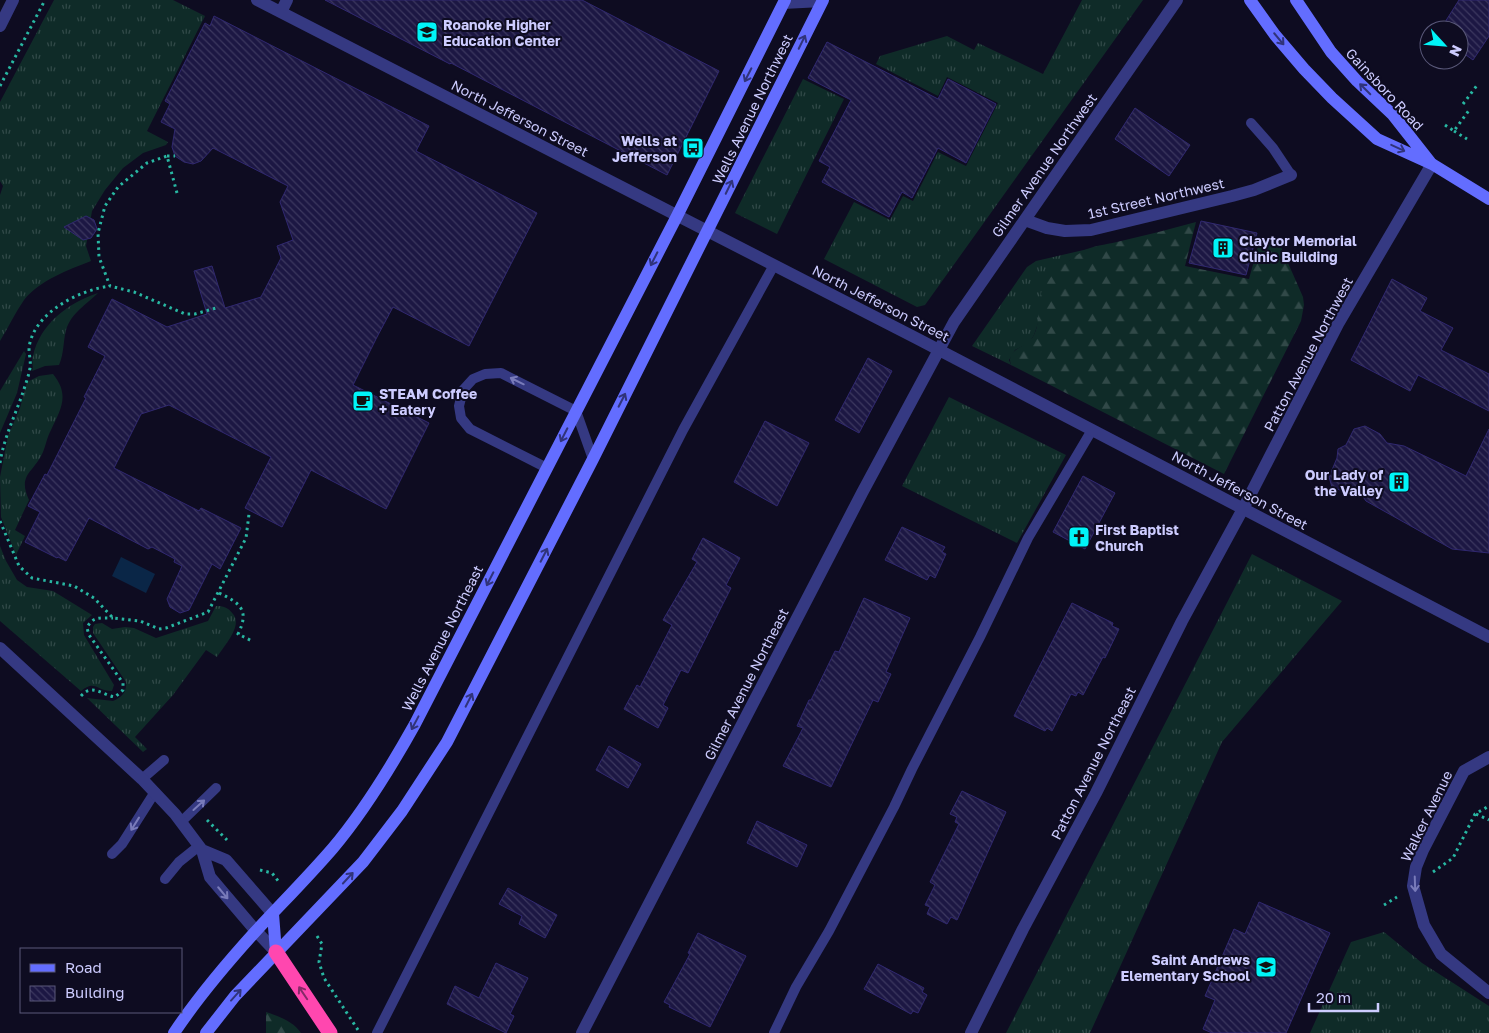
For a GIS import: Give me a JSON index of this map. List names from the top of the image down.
{
  "streets": {
    "main road": ["Gainsboro Road", "Wells Avenue Northwest", "Wells Avenue Northeast"],
    "street": [
      "North Jefferson Street",
      "Gilmer Avenue Northwest",
      "1st Street Northwest",
      "Patton Avenue Northwest",
      "Gilmer Avenue Northeast",
      "Patton Avenue Northeast",
      "Walker Avenue"
    ]
  },
  "crossings": [
    ["Gainsboro Road", "Patton Avenue Northwest"],
    ["Wells Avenue Northwest", "North Jefferson Street"],
    ["Wells Avenue Northwest", "Wells Avenue Northeast"],
    ["North Jefferson Street", "Gilmer Avenue Northwest"],
    ["North Jefferson Street", "Patton Avenue Northwest"],
    ["North Jefferson Street", "Wells Avenue Northeast"],
    ["North Jefferson Street", "Gilmer Avenue Northeast"],
    ["North Jefferson Street", "Patton Avenue Northeast"],
    ["Gilmer Avenue Northwest", "1st Street Northwest"],
    ["Gilmer Avenue Northwest", "Gilmer Avenue Northeast"],
    ["Patton Avenue Northwest", "Patton Avenue Northeast"]
  ],
  "one_way": ["Walker Avenue"],
  "places": {
    "school or university": ["Roanoke Higher Education Center", "Saint Andrews Elementary School"],
    "bus stop": ["Wells at Jefferson"],
    "building": ["Claytor Memorial Clinic Building", "Our Lady of the Valley"],
    "cafe": ["STEAM Coffee + Eatery"],
    "church": ["First Baptist Church"]
  },
  "legend": ["Road", "Building"],
  "scale_bar": "20 m",
  "north": "bottom right"
}
